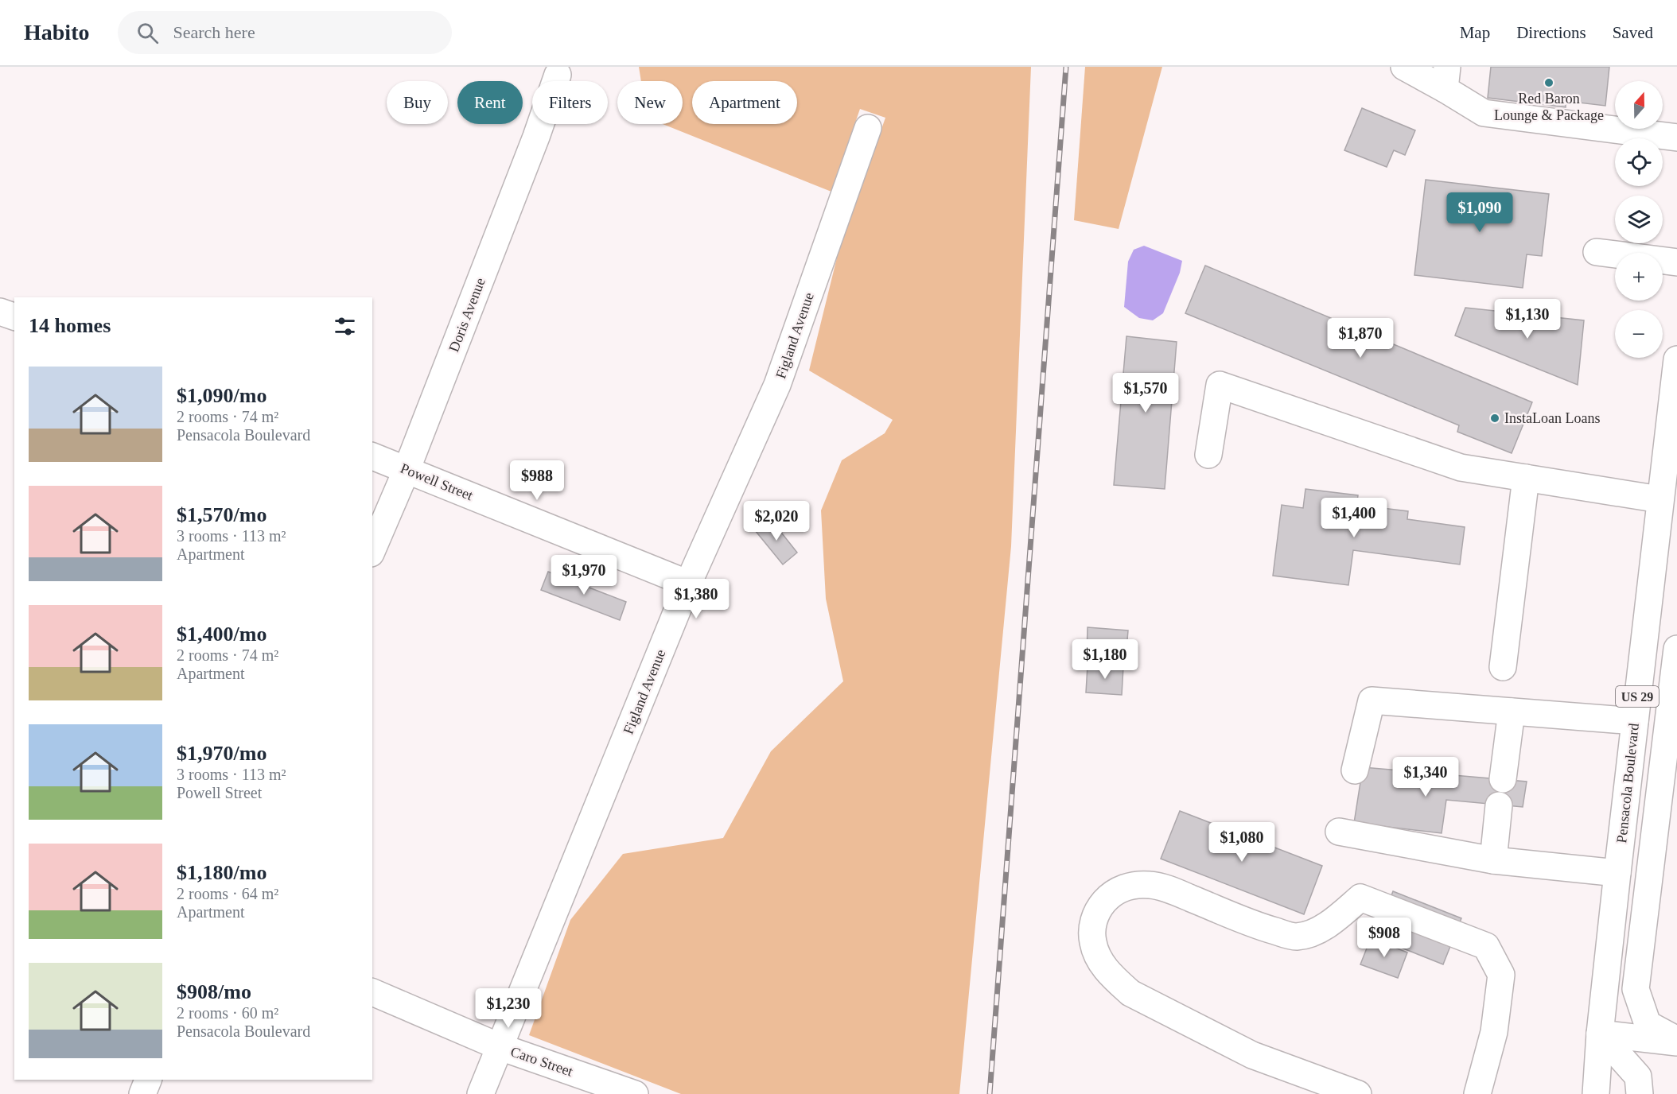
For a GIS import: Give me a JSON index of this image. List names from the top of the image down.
{
  "streets": {
    "main road": [
      "Doris Avenue",
      "Figland Avenue",
      "Powell Street",
      "US 29",
      "Pensacola Boulevard",
      "Caro Street"
    ]
  },
  "crossings": [
    ["Doris Avenue", "Powell Street"],
    ["Figland Avenue", "Powell Street"],
    ["Figland Avenue", "Caro Street"]
  ],
  "places": ["Red Baron Lounge & Package", "InstaLoan Loans"],
  "north": "top",
  "page": {
    "header": "Habito",
    "search": "Search here",
    "nav": ["Map", "Directions", "Saved"],
    "map_buttons": ["+", "−"],
    "chip": [
      "Buy",
      "Rent",
      "Filters",
      "New",
      "Apartment"
    ],
    "price": [
      "$1,090",
      "$1,130",
      "$1,870",
      "$1,570",
      "$988",
      "$1,400",
      "$2,020",
      "$1,970",
      "$1,380",
      "$1,180",
      "$1,340",
      "$1,080",
      "$908",
      "$1,230"
    ],
    "heading": "14 homes",
    "list": [
      {
        "name": "$1,090/mo",
        "note": "2 rooms · 74 m² · Pensacola Boulevard"
      },
      {
        "name": "$1,570/mo",
        "note": "3 rooms · 113 m² · Apartment"
      },
      {
        "name": "$1,400/mo",
        "note": "2 rooms · 74 m² · Apartment"
      },
      {
        "name": "$1,970/mo",
        "note": "3 rooms · 113 m² · Powell Street"
      },
      {
        "name": "$1,180/mo",
        "note": "2 rooms · 64 m² · Apartment"
      },
      {
        "name": "$908/mo",
        "note": "2 rooms · 60 m² · Pensacola Boulevard"
      }
    ]
  }
}
